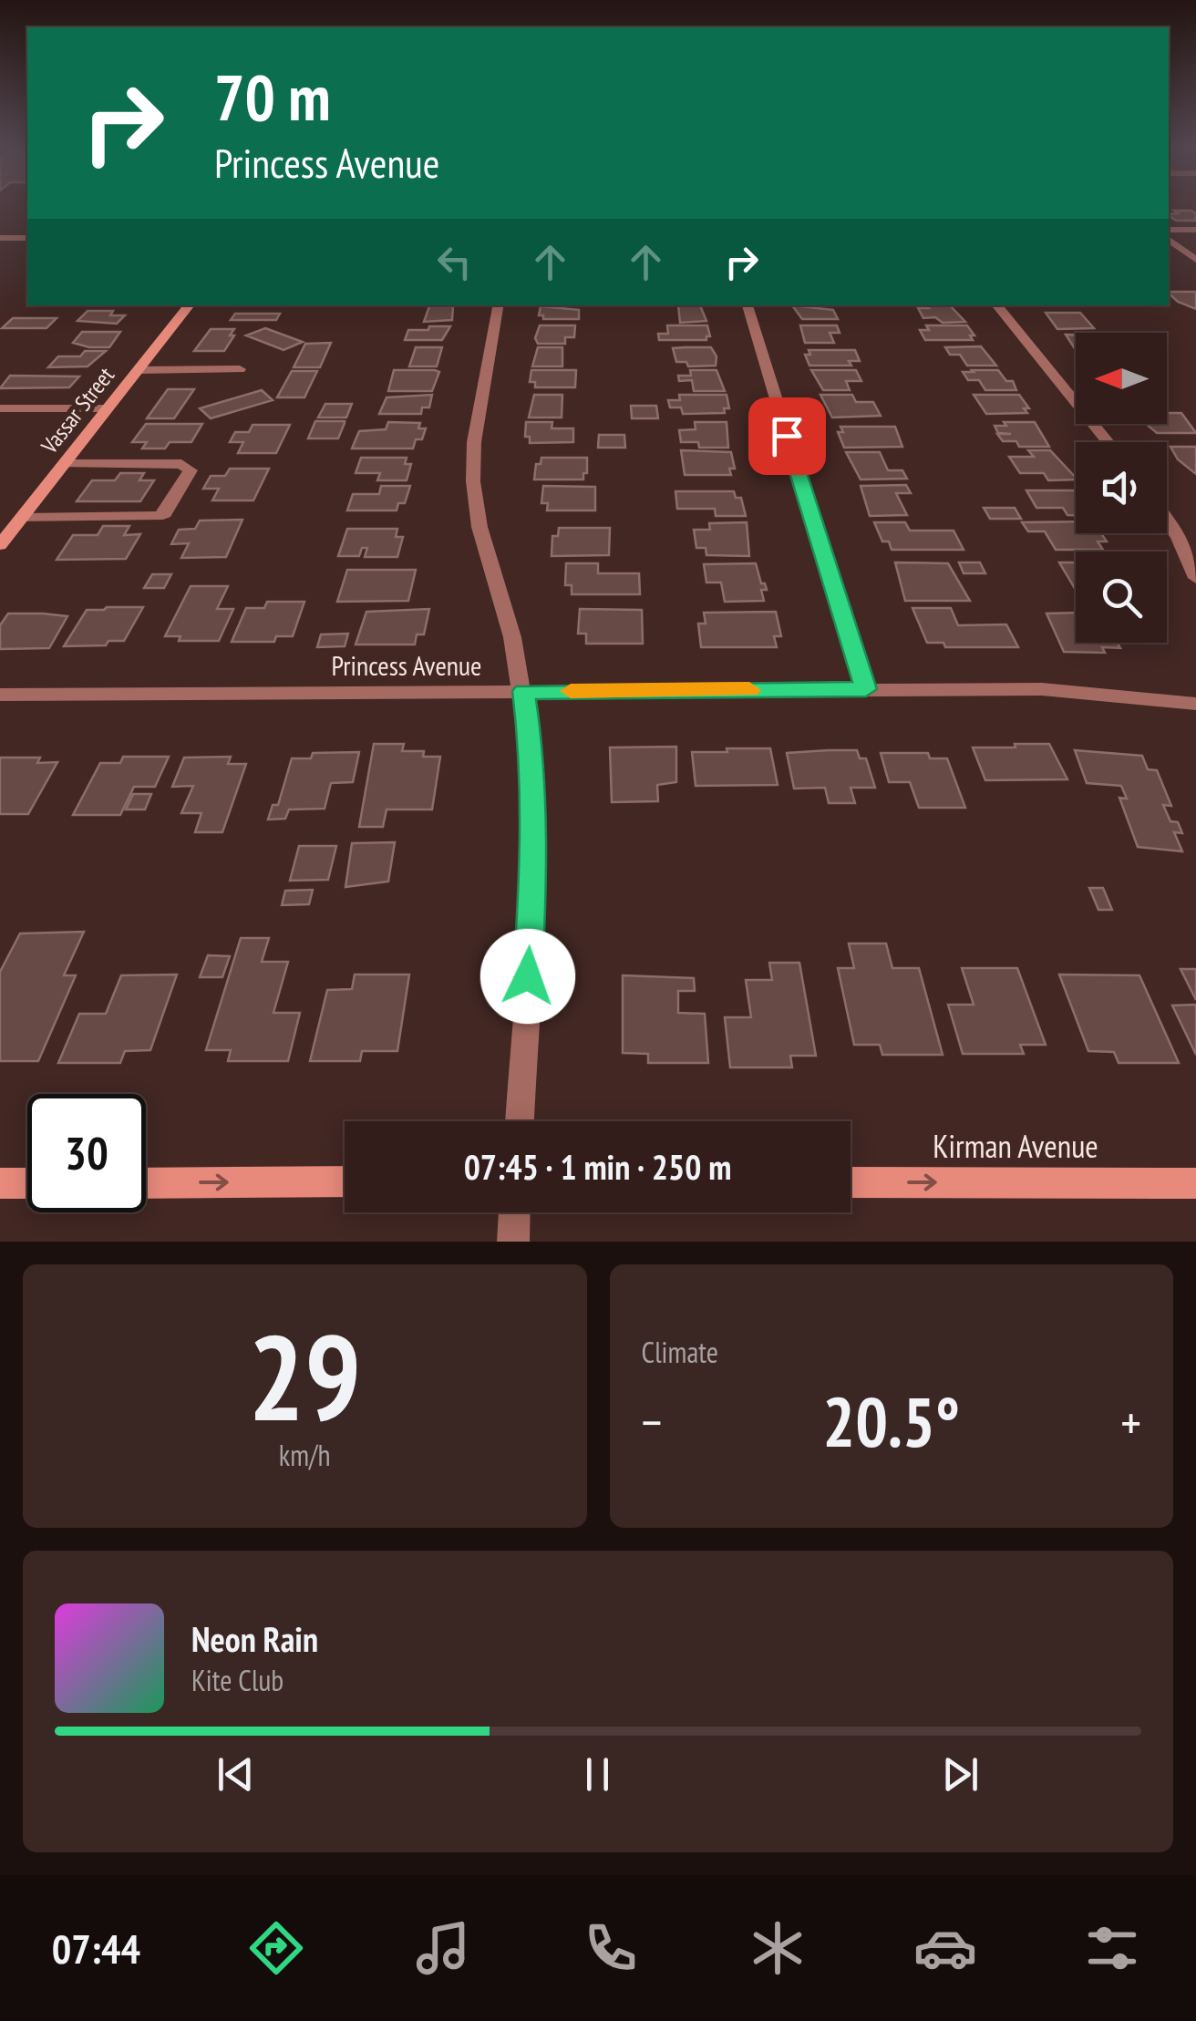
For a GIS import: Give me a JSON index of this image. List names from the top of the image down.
{
  "streets": {
    "street": ["Vassar Street", "Princess Avenue", "Kirman Avenue"]
  },
  "one_way": ["Kirman Avenue"],
  "north": "left",
  "page": {
    "turn": ["70 m", "Princess Avenue"],
    "limit": "30",
    "trip": "07:45 · 1 min · 250 m",
    "tile": [
      ["29", "km/h"],
      "Climate"
    ],
    "heat": ["−", "20.5°", "+"],
    "song": ["Neon Rain", "Kite Club"],
    "tabs": "07:44"
  }
}
